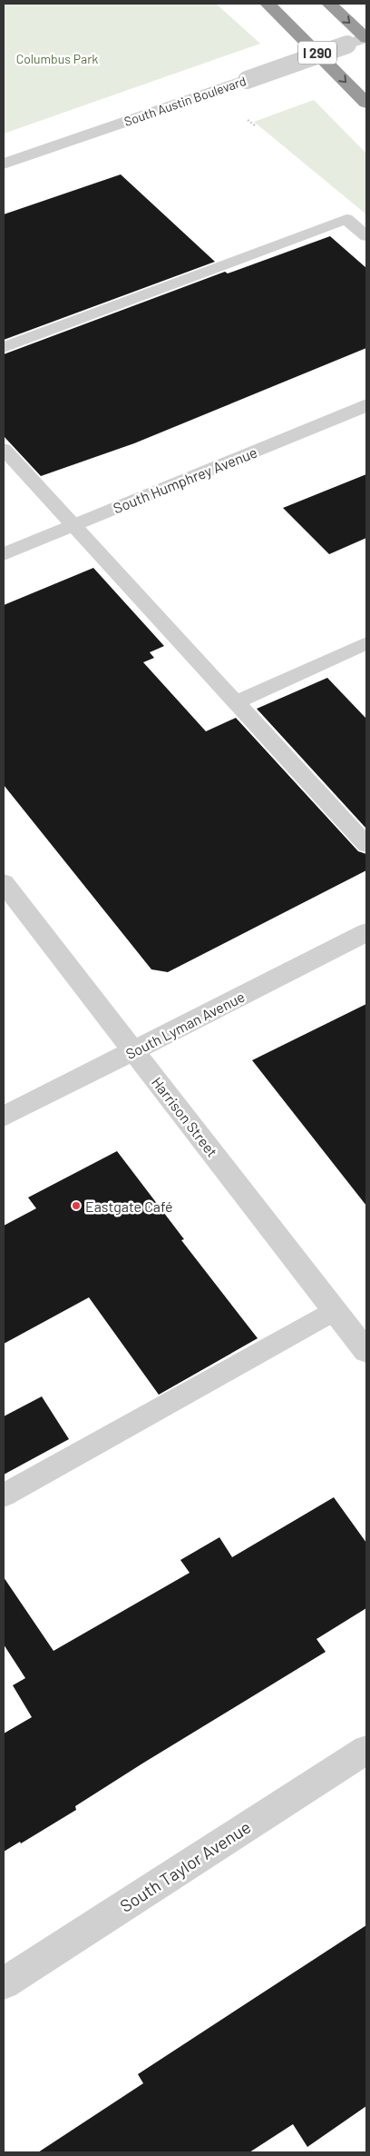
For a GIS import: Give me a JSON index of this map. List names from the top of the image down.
{
  "streets": {
    "highway": ["I 290"],
    "street": [
      "South Austin Boulevard",
      "South Humphrey Avenue",
      "South Lyman Avenue",
      "Harrison Street",
      "South Taylor Avenue"
    ]
  },
  "crossings": [
    ["South Lyman Avenue", "Harrison Street"]
  ],
  "parks": ["Columbus Park"],
  "places": ["Eastgate Café"]
}
